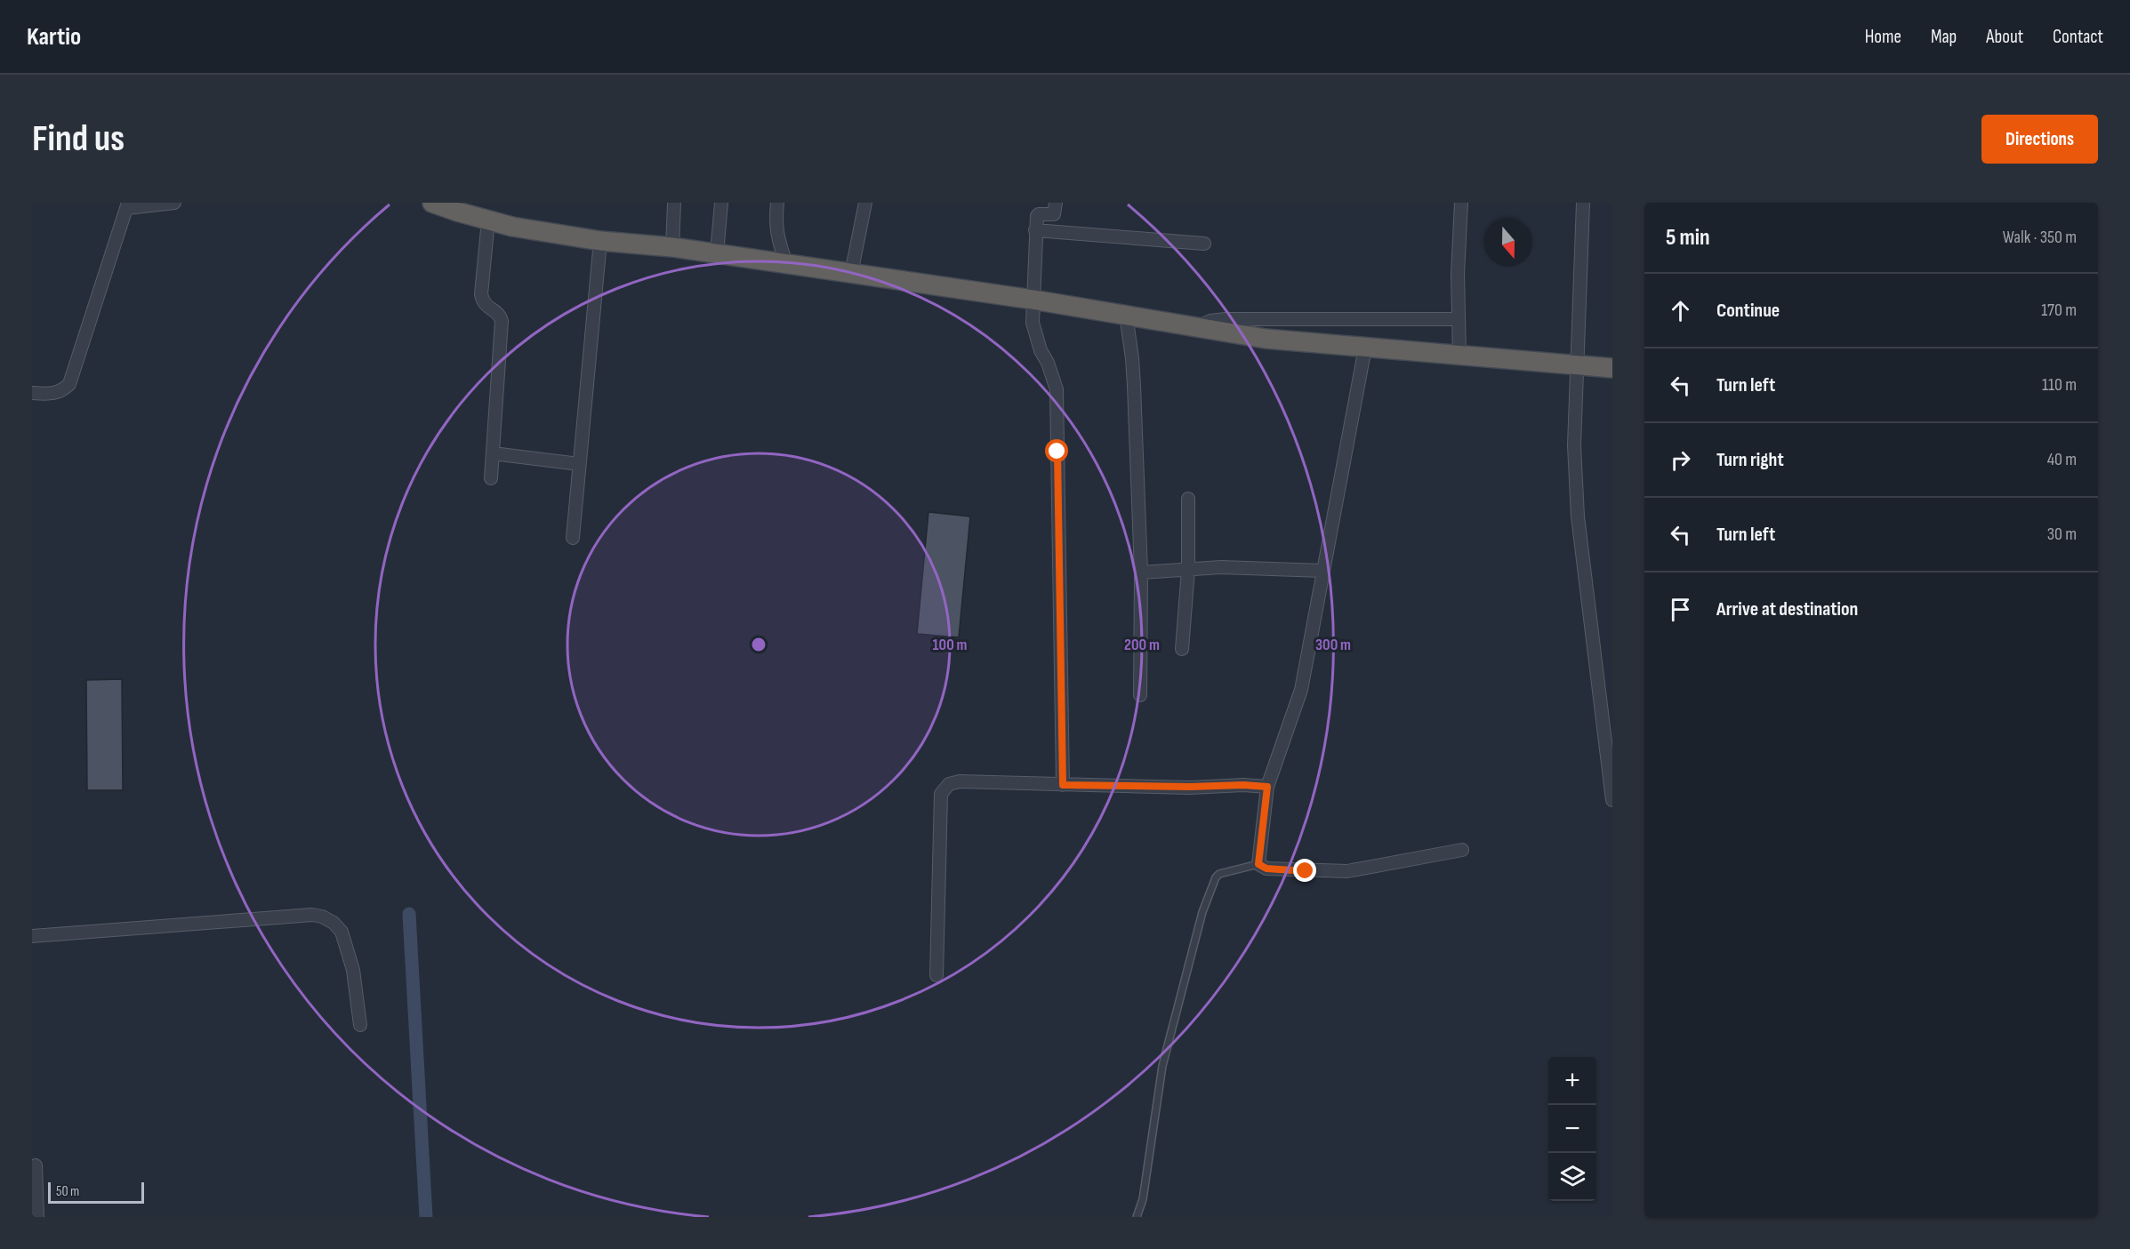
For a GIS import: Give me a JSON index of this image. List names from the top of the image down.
{
  "scale_bar": "50 m",
  "north": "bottom",
  "page": {
    "header": "Kartio",
    "nav": [
      "Home",
      "Map",
      "About",
      "Contact"
    ],
    "buttons": "Directions",
    "title": "Find us",
    "heading": ["5 min", "Walk · 350 m"],
    "list": [
      ["Continue", "170 m"],
      ["Turn left", "110 m"],
      ["Turn right", "40 m"],
      ["Turn left", "30 m"],
      "Arrive at destination"
    ],
    "map_buttons": ["+", "−"],
    "scale": "50 m"
  },
  "rings": ["100 m", "200 m", "300 m"]
}
